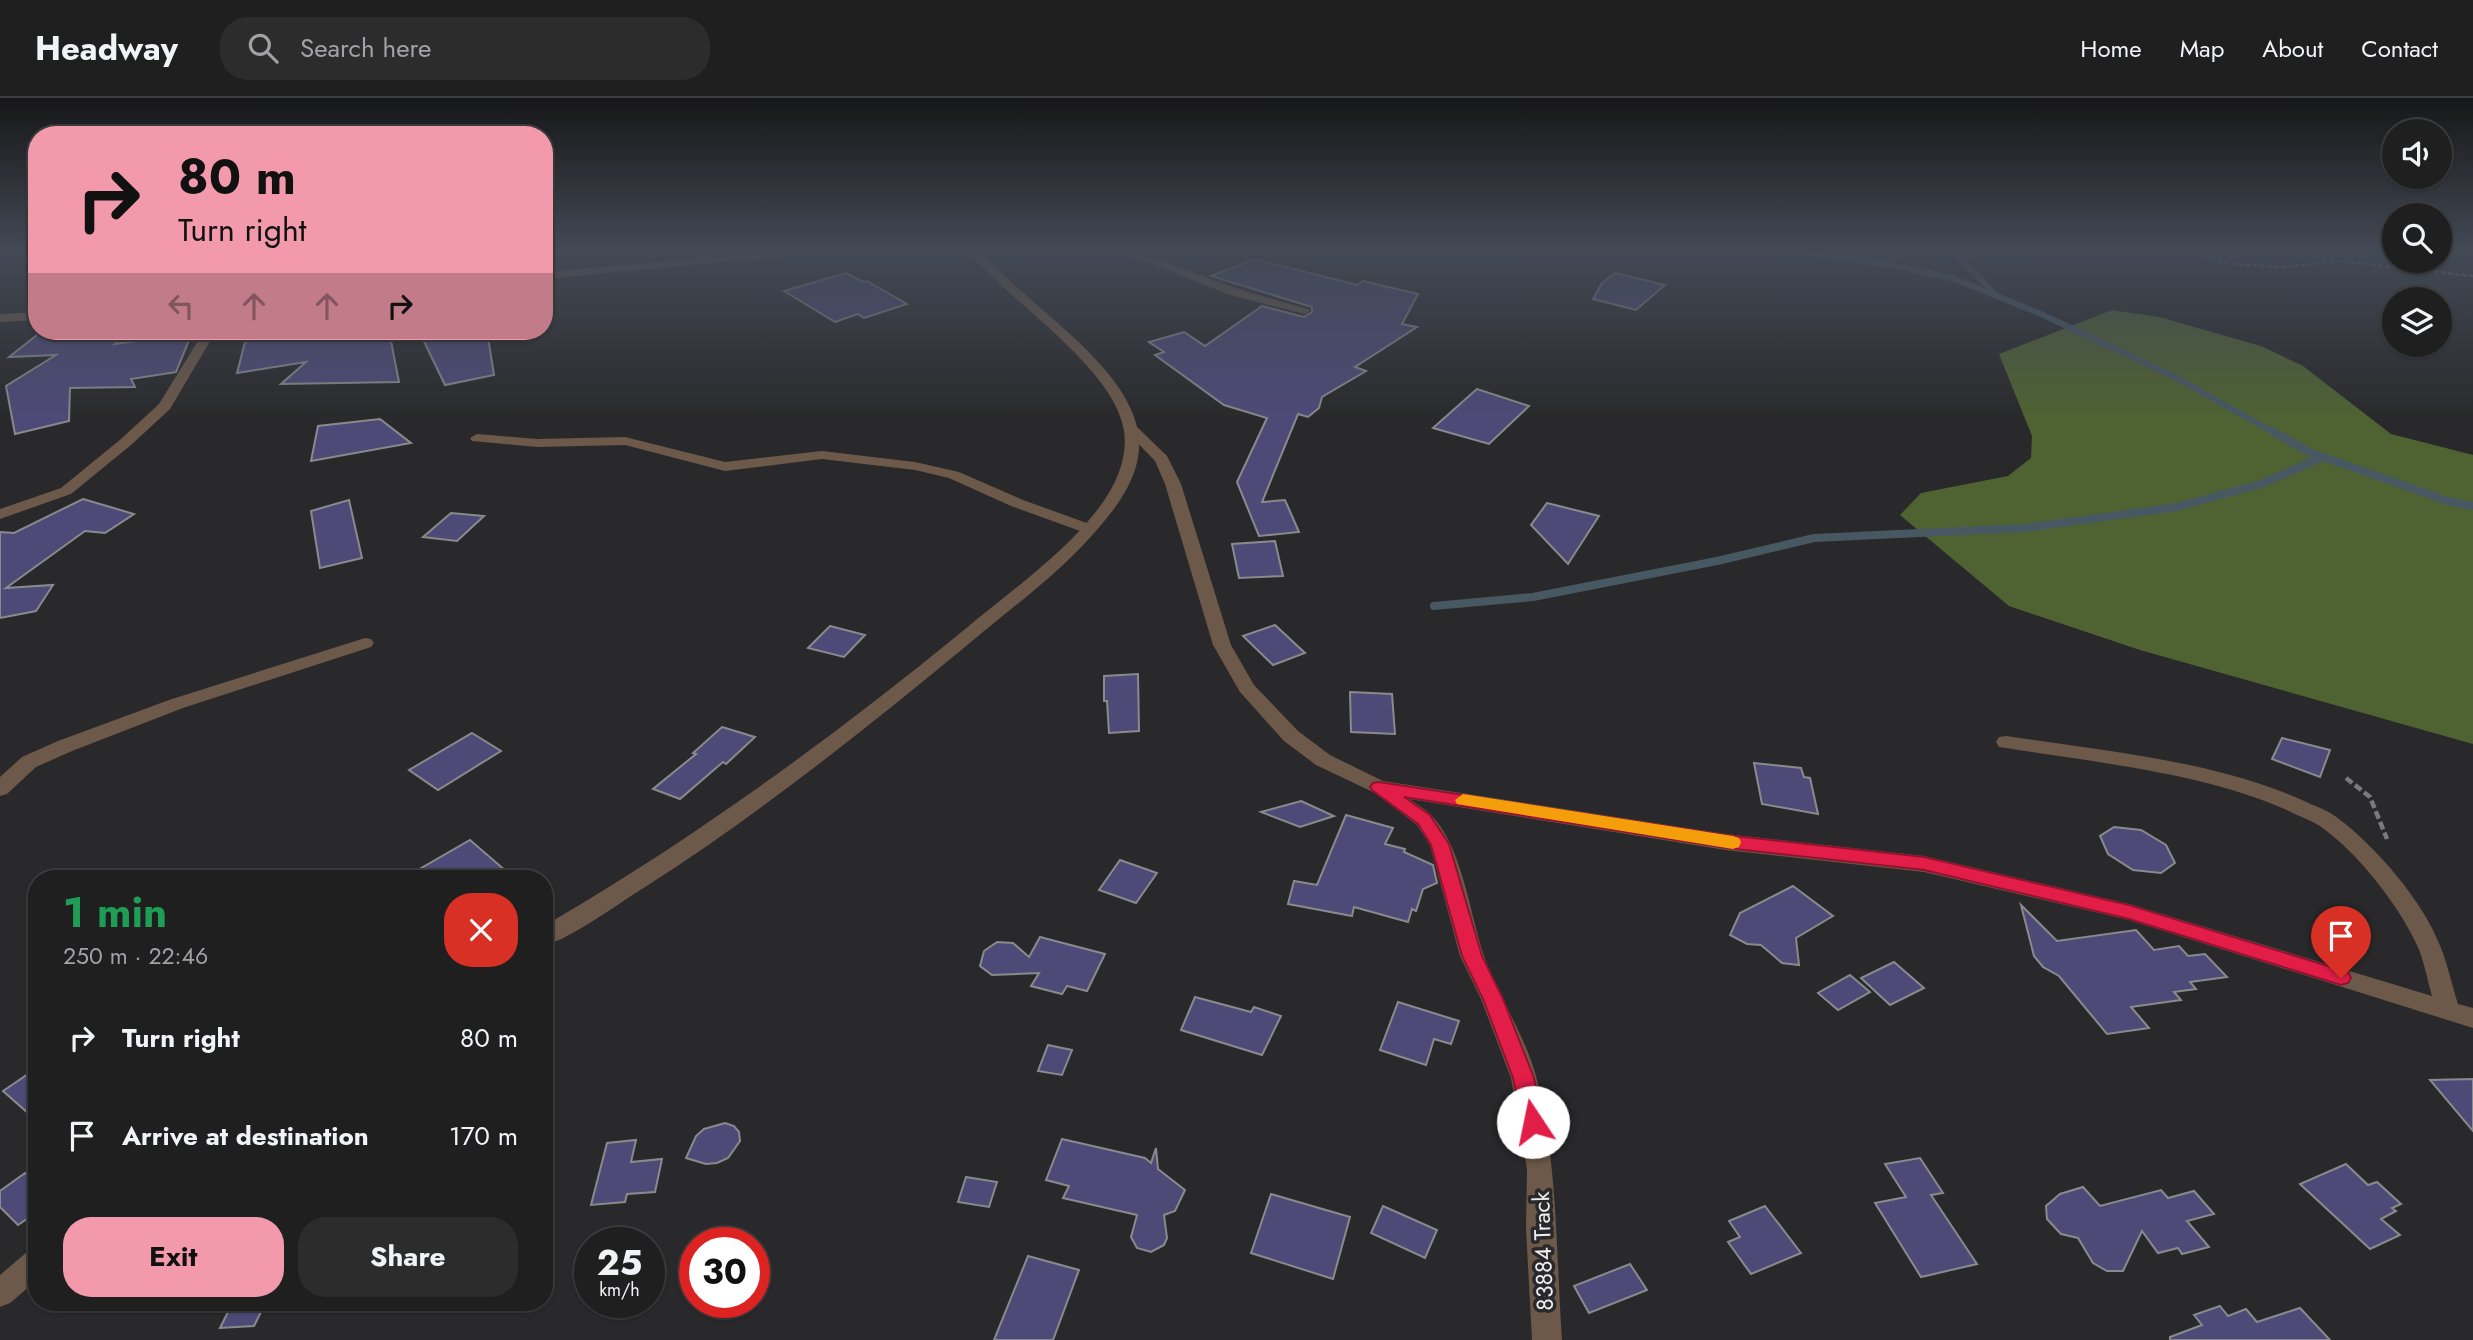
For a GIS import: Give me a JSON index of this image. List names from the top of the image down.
{
  "streets": {
    "street": ["83884 Track"]
  },
  "page": {
    "header": "Headway",
    "search": "Search here",
    "nav": [
      "Home",
      "Map",
      "About",
      "Contact"
    ],
    "turn": ["80 m", "Turn right"],
    "heading": ["1 min", "250 m · 22:46"],
    "list": [
      {
        "name": "Turn right",
        "value": "80 m"
      },
      {
        "name": "Arrive at destination",
        "value": "170 m"
      }
    ],
    "buttons": ["Exit", "Share"],
    "speed": "25 km/h",
    "limit": "30"
  }
}
